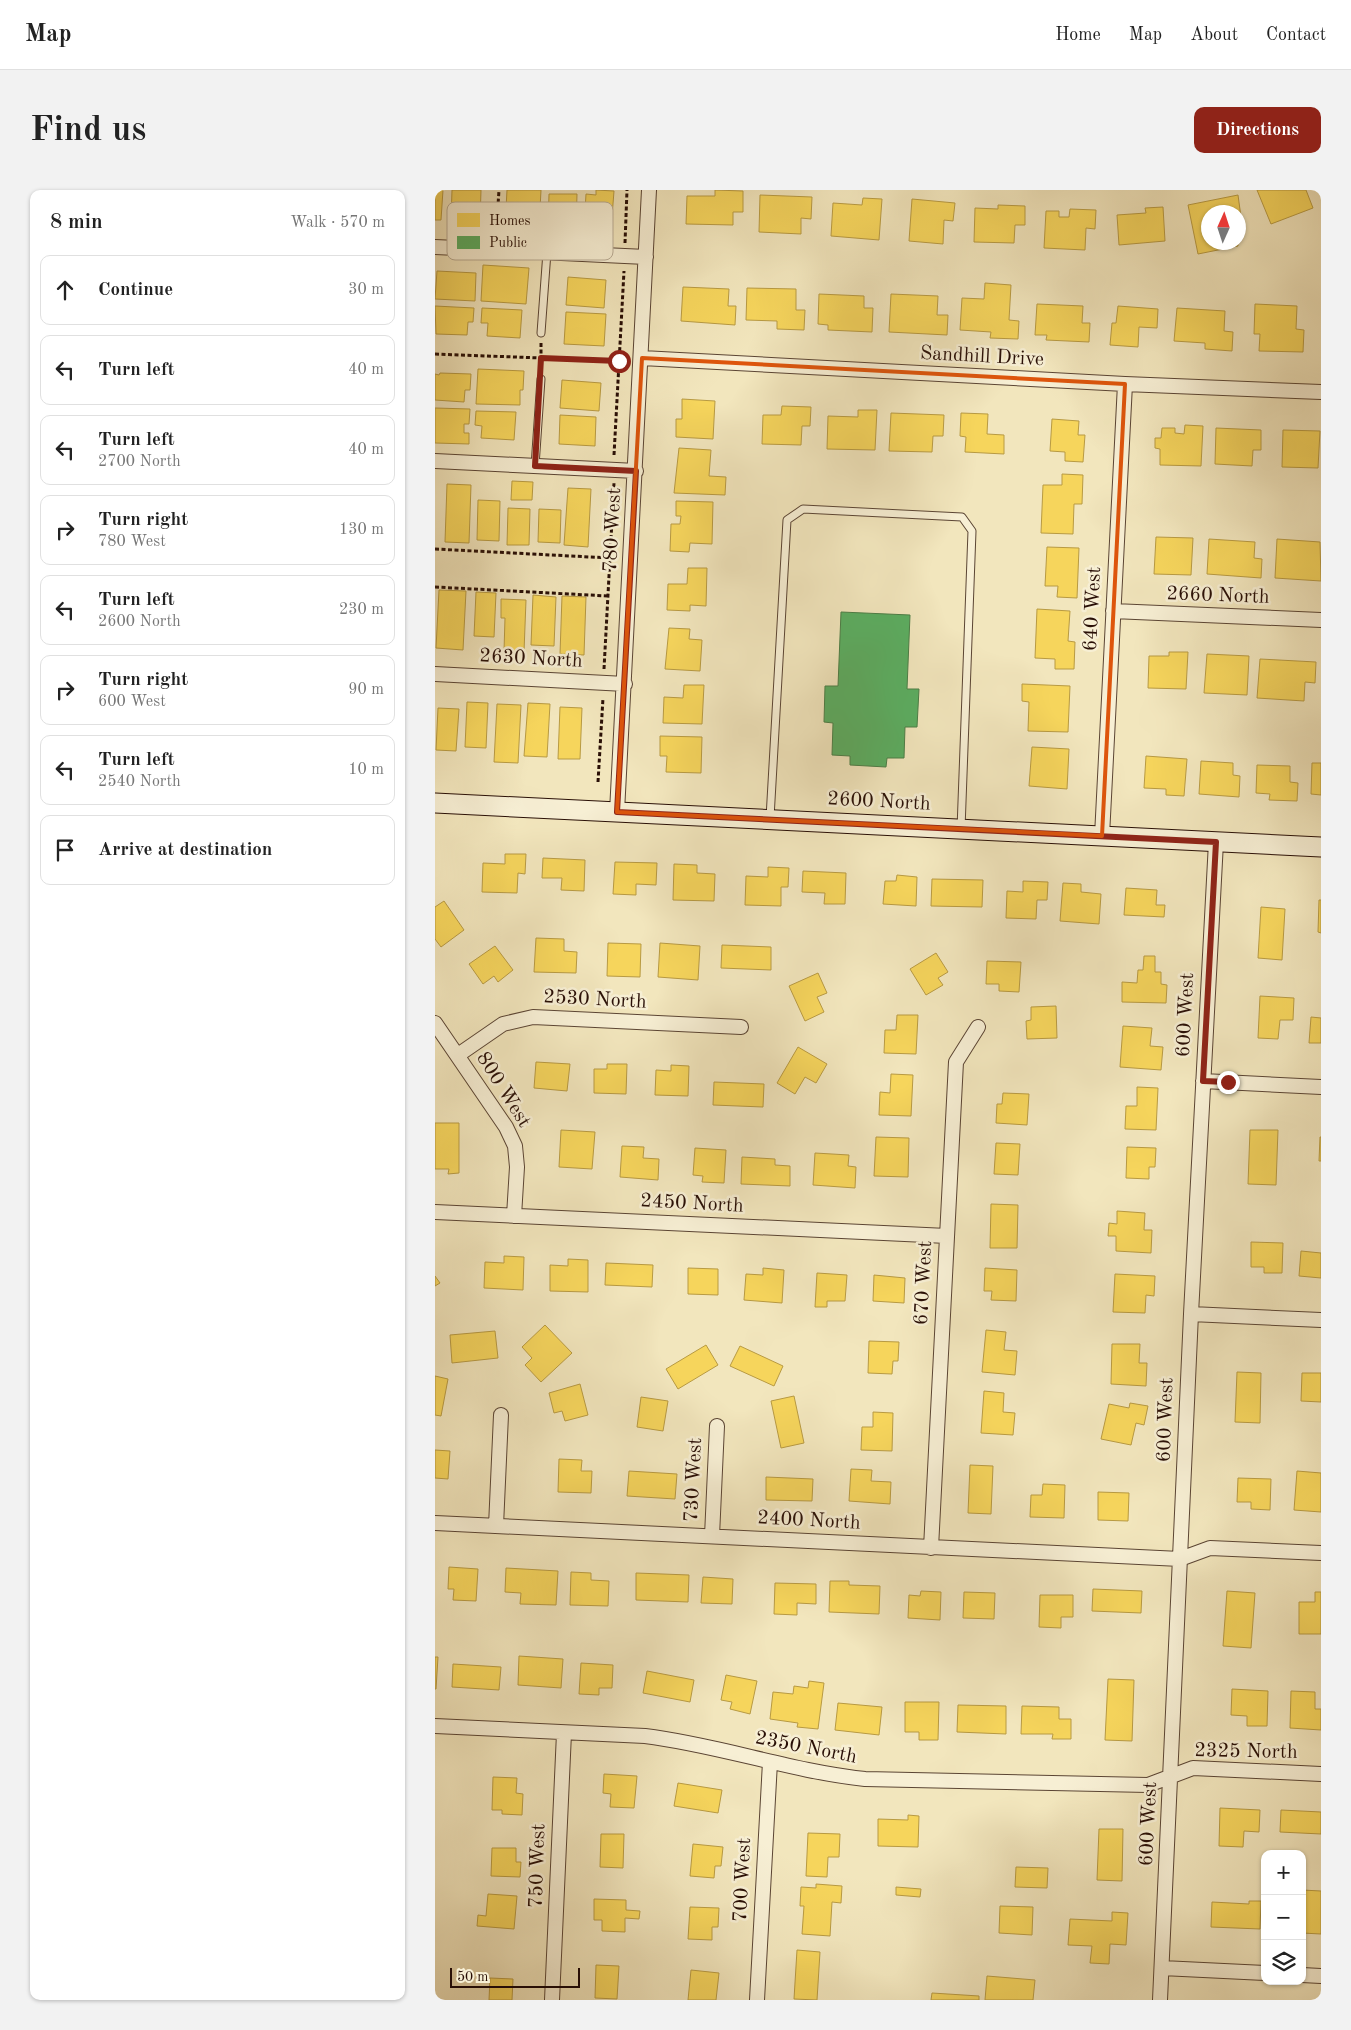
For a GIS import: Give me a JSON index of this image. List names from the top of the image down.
{
  "streets": {
    "street": [
      "Sandhill Drive",
      "780 West",
      "2660 North",
      "640 West",
      "2630 North",
      "2600 North",
      "2530 North",
      "600 West",
      "800 West",
      "2450 North",
      "670 West",
      "730 West",
      "2400 North",
      "2350 North",
      "2325 North",
      "750 West",
      "700 West"
    ]
  },
  "crossings": [
    ["Sandhill Drive", "780 West"],
    ["Sandhill Drive", "640 West"],
    ["780 West", "2630 North"],
    ["780 West", "2600 North"],
    ["2660 North", "640 West"],
    ["640 West", "2600 North"],
    ["2600 North", "600 West"],
    ["2530 North", "800 West"],
    ["600 West", "2400 North"],
    ["600 West", "2350 North"],
    ["600 West", "2325 North"],
    ["800 West", "2450 North"],
    ["2450 North", "670 West"],
    ["670 West", "2400 North"],
    ["730 West", "2400 North"],
    ["2350 North", "2325 North"],
    ["2350 North", "750 West"],
    ["2350 North", "700 West"]
  ],
  "legend": ["Homes", "Public"],
  "scale_bar": "50 m",
  "north": "top",
  "page": {
    "header": "Map",
    "nav": [
      "Home",
      "Map",
      "About",
      "Contact"
    ],
    "buttons": "Directions",
    "title": "Find us",
    "heading": ["8 min", "Walk · 570 m"],
    "list": [
      ["Continue", "30 m"],
      ["Turn left", "40 m"],
      ["Turn left", "2700 North", "40 m"],
      ["Turn right", "780 West", "130 m"],
      ["Turn left", "2600 North", "230 m"],
      ["Turn right", "600 West", "90 m"],
      ["Turn left", "2540 North", "10 m"],
      "Arrive at destination"
    ],
    "map_buttons": ["+", "−"],
    "scale": "50 m"
  }
}
